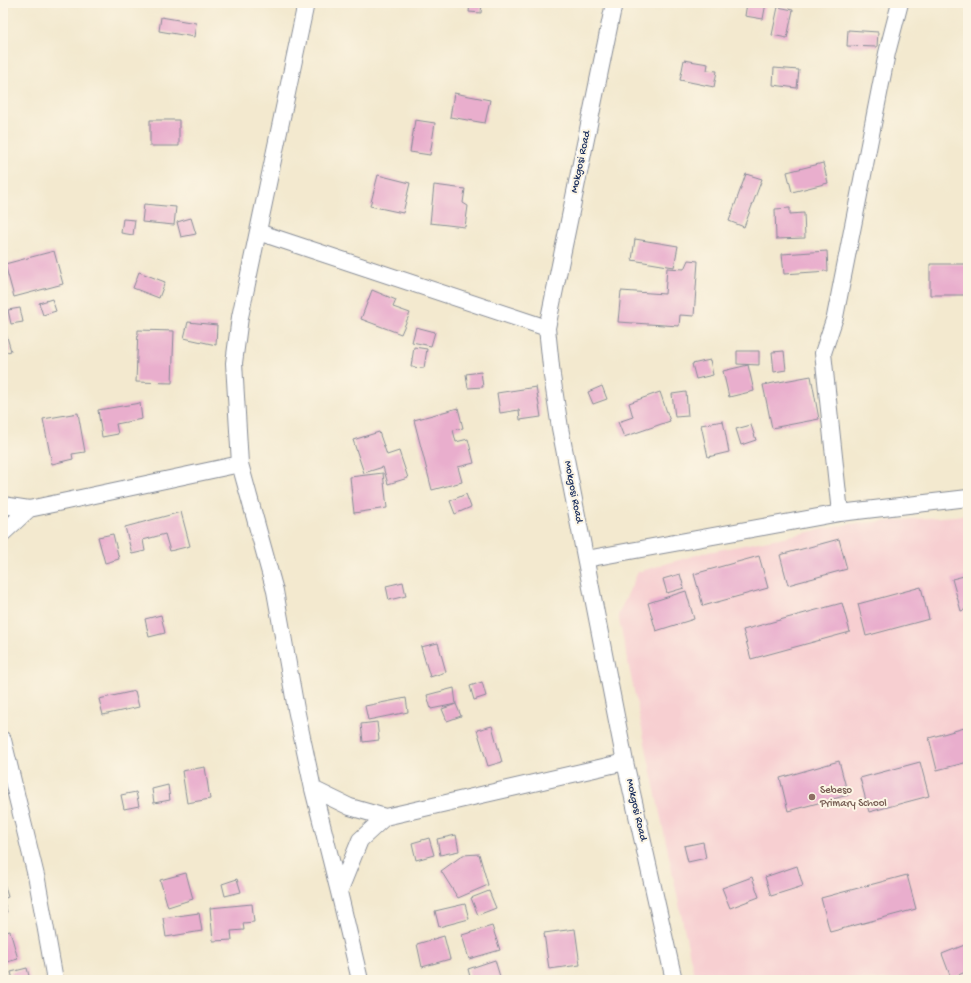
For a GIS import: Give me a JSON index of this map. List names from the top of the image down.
{
  "streets": {
    "street": ["Mokgosi Road"]
  },
  "places": ["Sebeso Primary School"]
}
